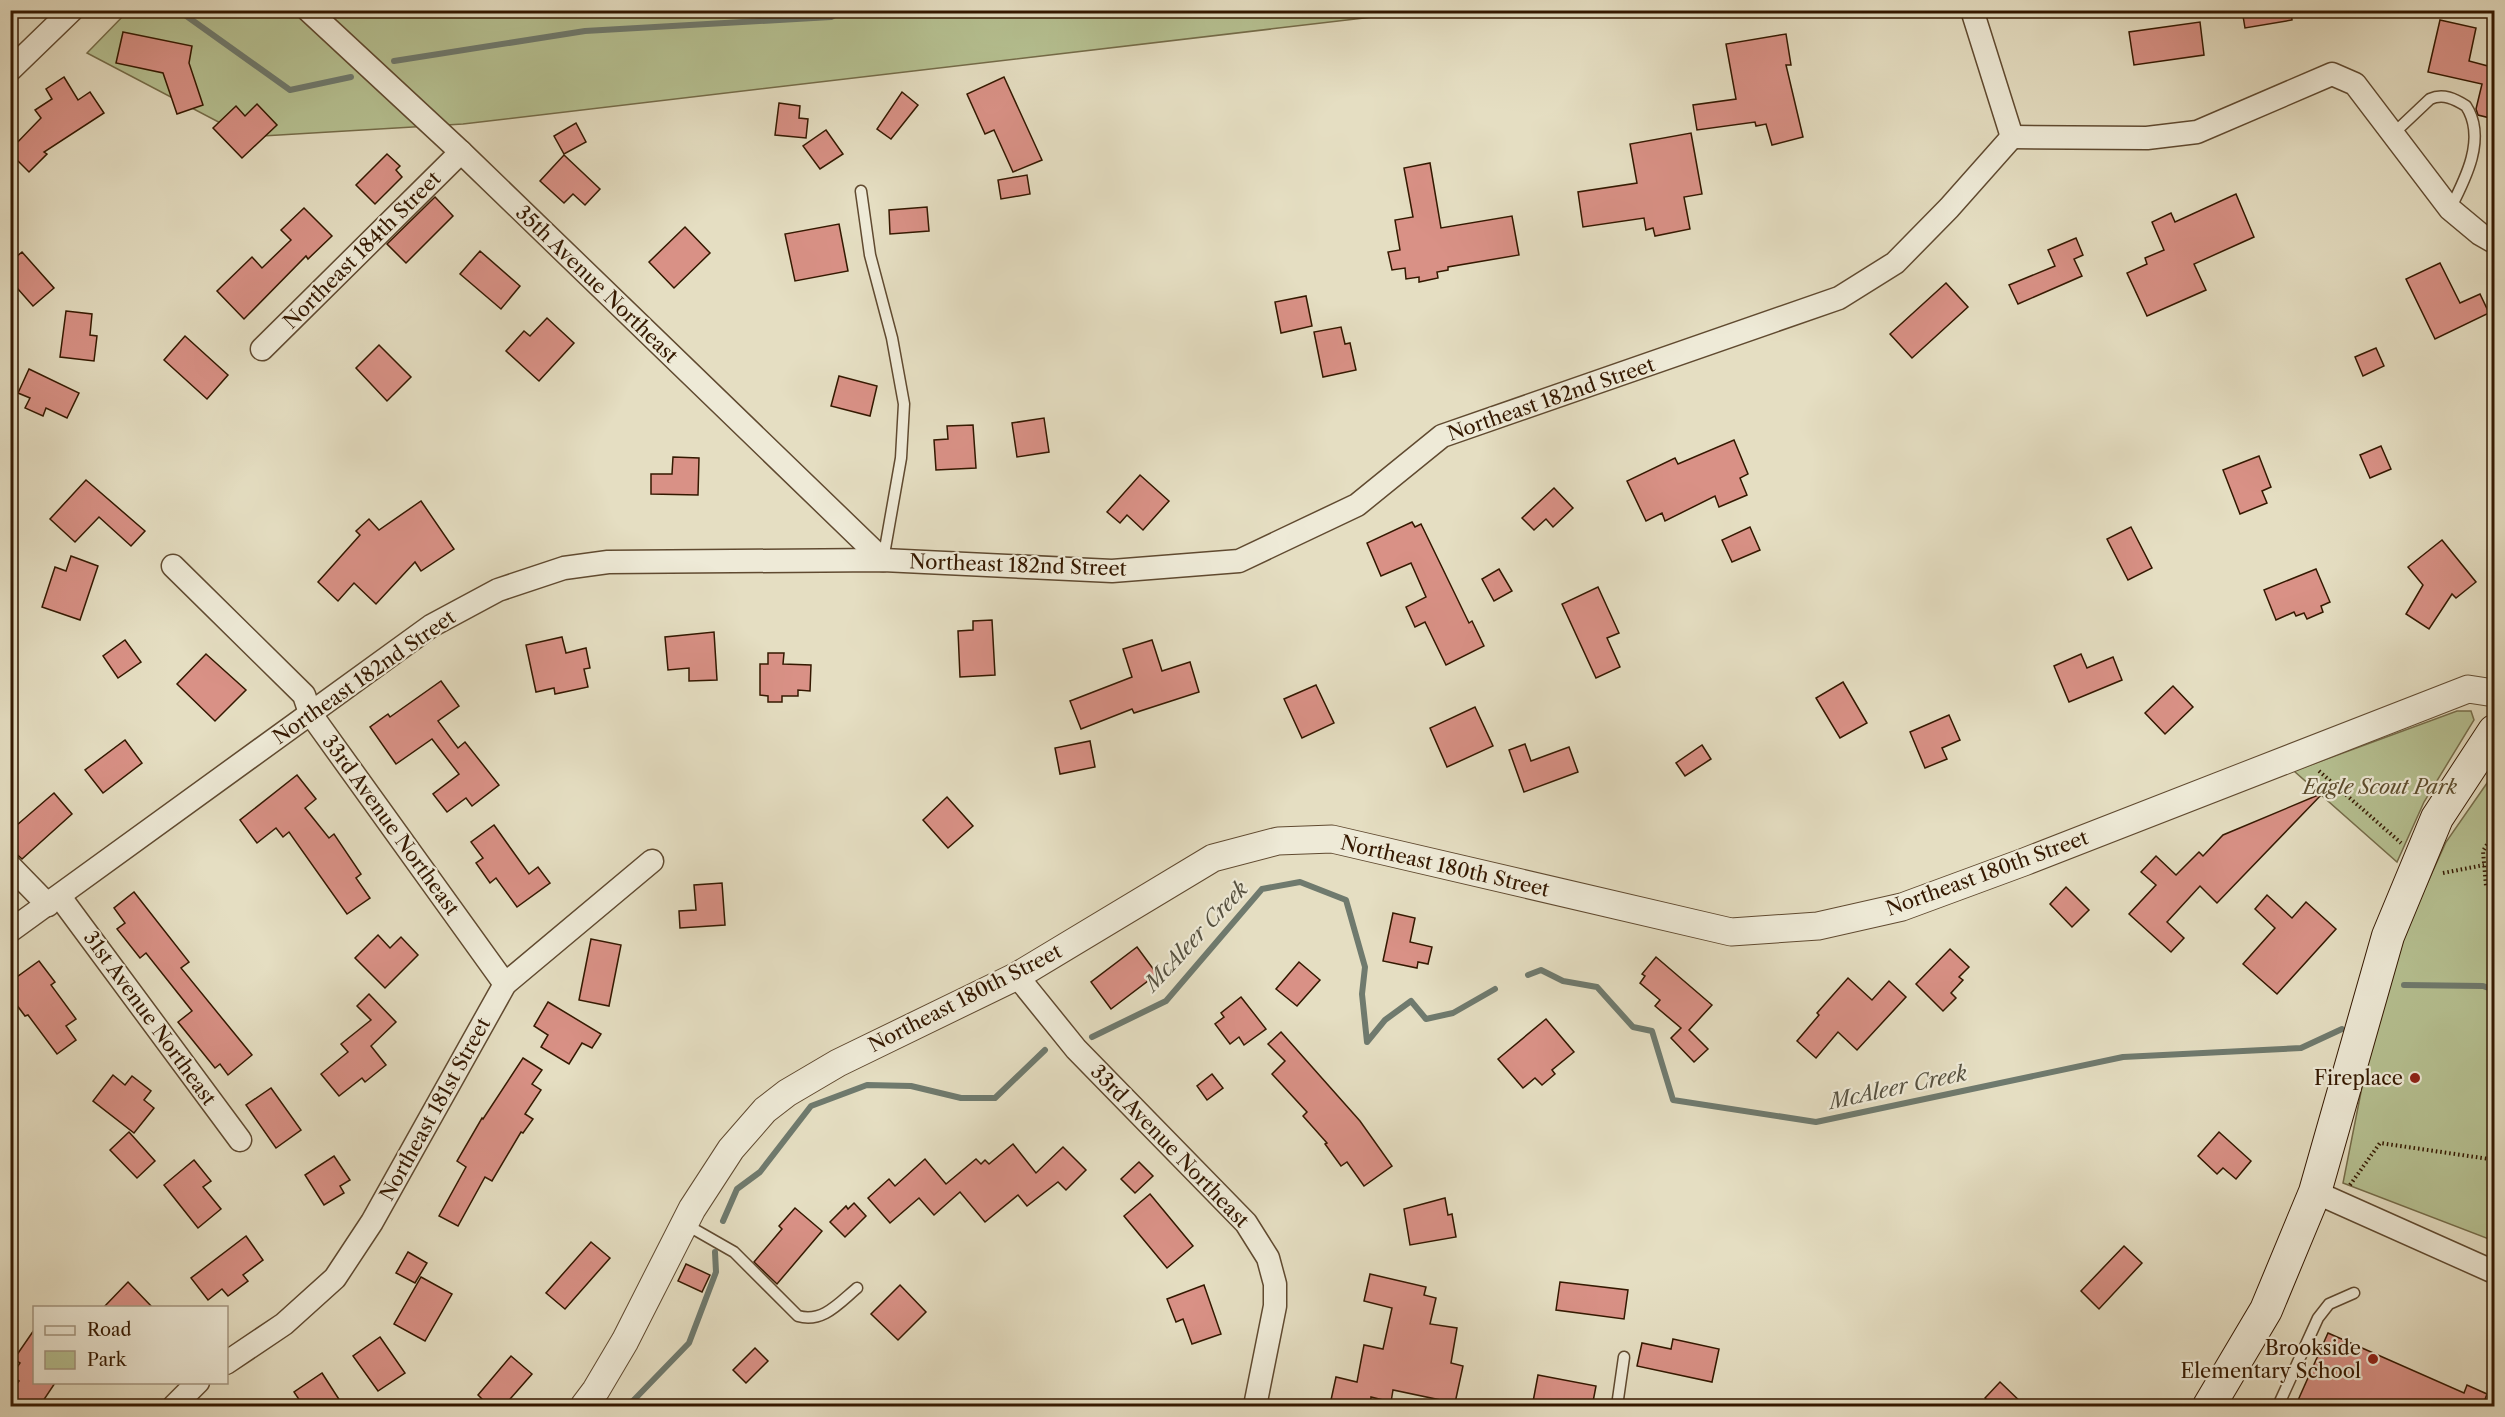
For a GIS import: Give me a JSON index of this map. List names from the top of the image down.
{
  "streets": {
    "street": [
      "Northeast 184th Street",
      "35th Avenue Northeast",
      "Northeast 182nd Street",
      "33rd Avenue Northeast",
      "Northeast 180th Street",
      "31st Avenue Northeast",
      "Northeast 181st Street"
    ]
  },
  "crossings": [
    ["Northeast 184th Street", "35th Avenue Northeast"],
    ["35th Avenue Northeast", "Northeast 182nd Street"],
    ["Northeast 182nd Street", "33rd Avenue Northeast"],
    ["Northeast 182nd Street", "31st Avenue Northeast"],
    ["33rd Avenue Northeast", "Northeast 180th Street"],
    ["33rd Avenue Northeast", "Northeast 181st Street"]
  ],
  "water": ["McAleer Creek"],
  "parks": ["Eagle Scout Park"],
  "places": ["Fireplace", "Brookside Elementary School"],
  "legend": ["Road", "Park"]
}
